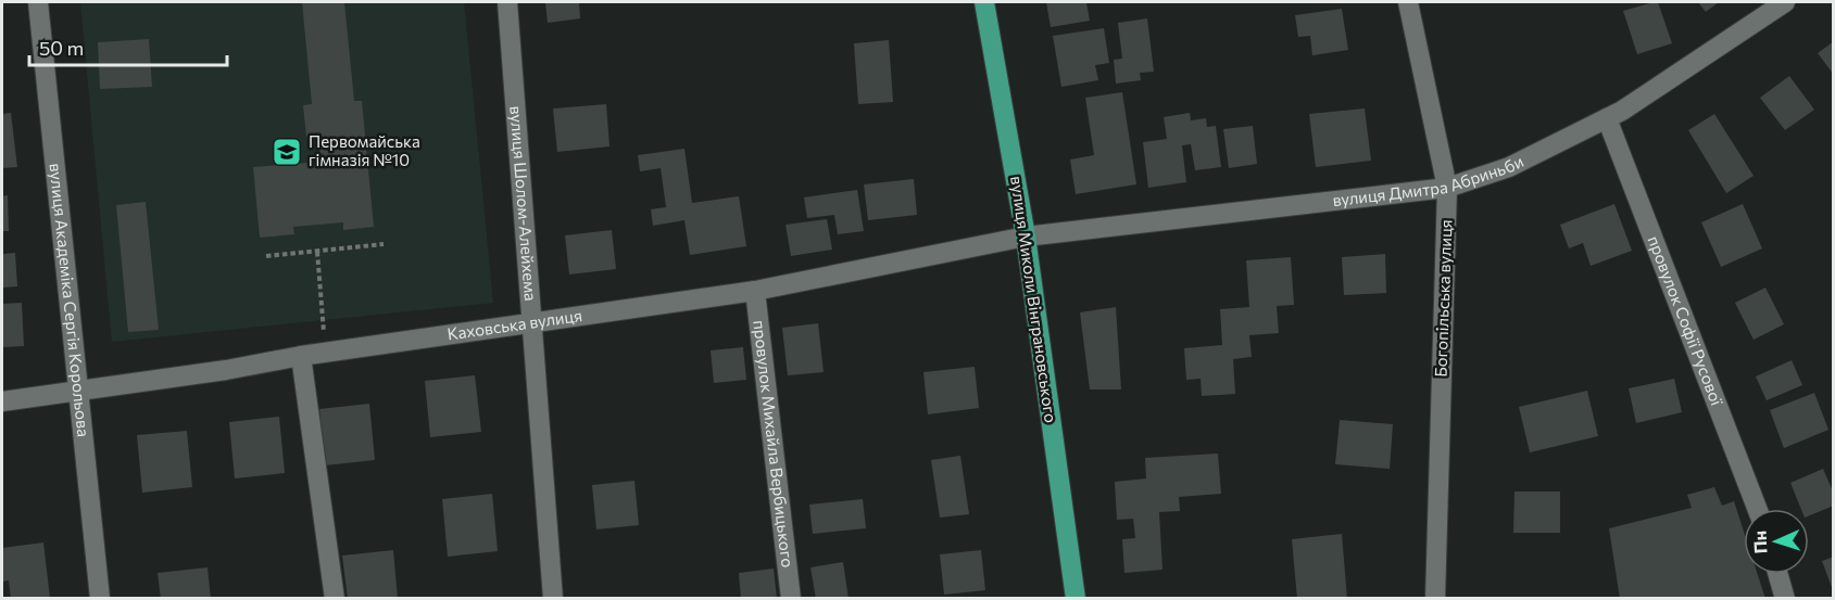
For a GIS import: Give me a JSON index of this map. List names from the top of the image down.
{
  "streets": {
    "main road": ["вулиця Миколи Вінграновського"],
    "street": [
      "вулиця Дмитра Абриньби",
      "вулиця Шолом-Алейхема",
      "Богопільська вулиця",
      "вулиця Академіка Сергія Корольова",
      "провулок Софії Русової",
      "Каховська вулиця",
      "провулок Михайла Вербицького"
    ]
  },
  "crossings": [
    ["вулиця Дмитра Абриньби", "Богопільська вулиця"],
    ["вулиця Дмитра Абриньби", "вулиця Миколи Вінграновського"],
    ["вулиця Дмитра Абриньби", "провулок Софії Русової"],
    ["вулиця Дмитра Абриньби", "Каховська вулиця"],
    ["вулиця Шолом-Алейхема", "Каховська вулиця"],
    ["вулиця Миколи Вінграновського", "Каховська вулиця"],
    ["вулиця Академіка Сергія Корольова", "Каховська вулиця"],
    ["Каховська вулиця", "провулок Михайла Вербицького"]
  ],
  "places": {
    "school or university": ["Первомайська гімназія №10"]
  },
  "scale_bar": "50 m",
  "north": "left"
}
